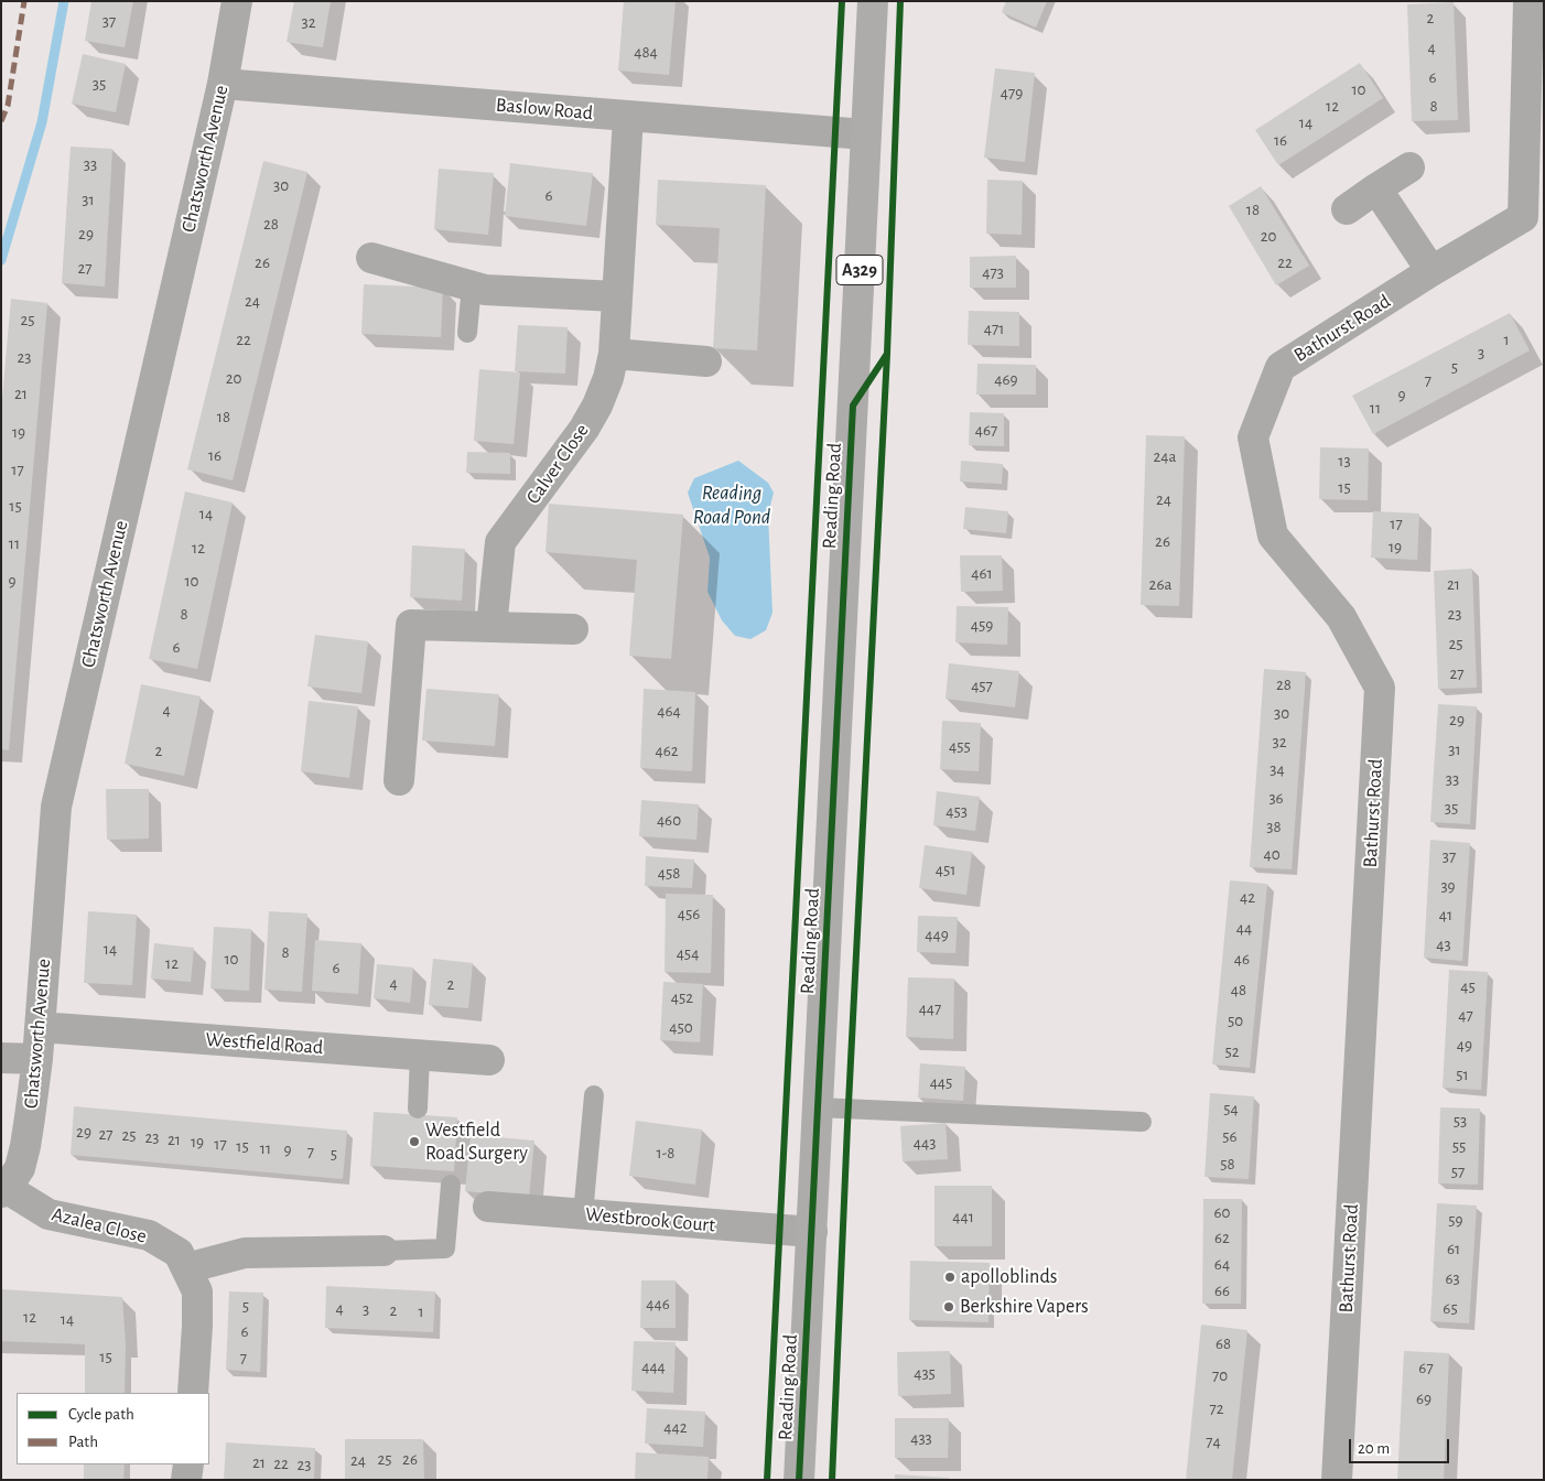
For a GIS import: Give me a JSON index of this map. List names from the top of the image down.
{
  "streets": {
    "main road": ["A329", "Reading Road"],
    "street": [
      "Baslow Road",
      "Chatsworth Avenue",
      "Bathurst Road",
      "Calver Close",
      "Westfield Road",
      "Westbrook Court",
      "Azalea Close"
    ]
  },
  "crossings": [
    ["Baslow Road", "Chatsworth Avenue"],
    ["Baslow Road", "Calver Close"],
    ["Baslow Road", "Reading Road"],
    ["Chatsworth Avenue", "Westfield Road"],
    ["Chatsworth Avenue", "Azalea Close"],
    ["Reading Road", "Westbrook Court"]
  ],
  "water": ["Reading Road Pond"],
  "places": ["Westfield Road Surgery", "apolloblinds", "Berkshire Vapers"],
  "house_numbers": [
    "2",
    "37",
    "32",
    "4",
    "484",
    "6",
    "35",
    "10",
    "479",
    "12",
    "8",
    "14",
    "16",
    "33",
    "30",
    "6",
    "31",
    "18",
    "28",
    "29",
    "20",
    "26",
    "22",
    "27",
    "473",
    "24",
    "25",
    "471",
    "22",
    "1",
    "3",
    "23",
    "5",
    "20",
    "469",
    "7",
    "21",
    "9",
    "11",
    "18",
    "467",
    "19",
    "16",
    "24a",
    "13",
    "17",
    "15",
    "24",
    "15",
    "14",
    "17",
    "26",
    "11",
    "19",
    "12",
    "461",
    "9",
    "10",
    "26a",
    "21",
    "8",
    "23",
    "459",
    "25",
    "6",
    "27",
    "28",
    "457",
    "4",
    "464",
    "30",
    "29",
    "32",
    "455",
    "31",
    "2",
    "462",
    "34",
    "33",
    "36",
    "35",
    "453",
    "460",
    "38",
    "40",
    "37",
    "451",
    "458",
    "39",
    "42",
    "456",
    "41",
    "44",
    "449",
    "43",
    "14",
    "8",
    "454",
    "10",
    "46",
    "12",
    "6",
    "4",
    "2",
    "45",
    "48",
    "452",
    "447",
    "47",
    "50",
    "450",
    "49",
    "52",
    "51",
    "445",
    "54",
    "53",
    "29",
    "27",
    "25",
    "56",
    "23",
    "21",
    "19",
    "443",
    "17",
    "15",
    "55",
    "11",
    "9",
    "7",
    "1-8",
    "5",
    "58",
    "57",
    "60",
    "441",
    "59",
    "62",
    "61",
    "64",
    "63",
    "66",
    "446",
    "5",
    "4",
    "65",
    "3",
    "2",
    "1",
    "12",
    "14",
    "6",
    "68",
    "15",
    "7",
    "444",
    "67",
    "435",
    "70",
    "69",
    "72",
    "442",
    "433",
    "74",
    "25",
    "26",
    "24",
    "21",
    "22",
    "23"
  ],
  "legend": ["Cycle path", "Path"],
  "scale_bar": "20 m"
}
